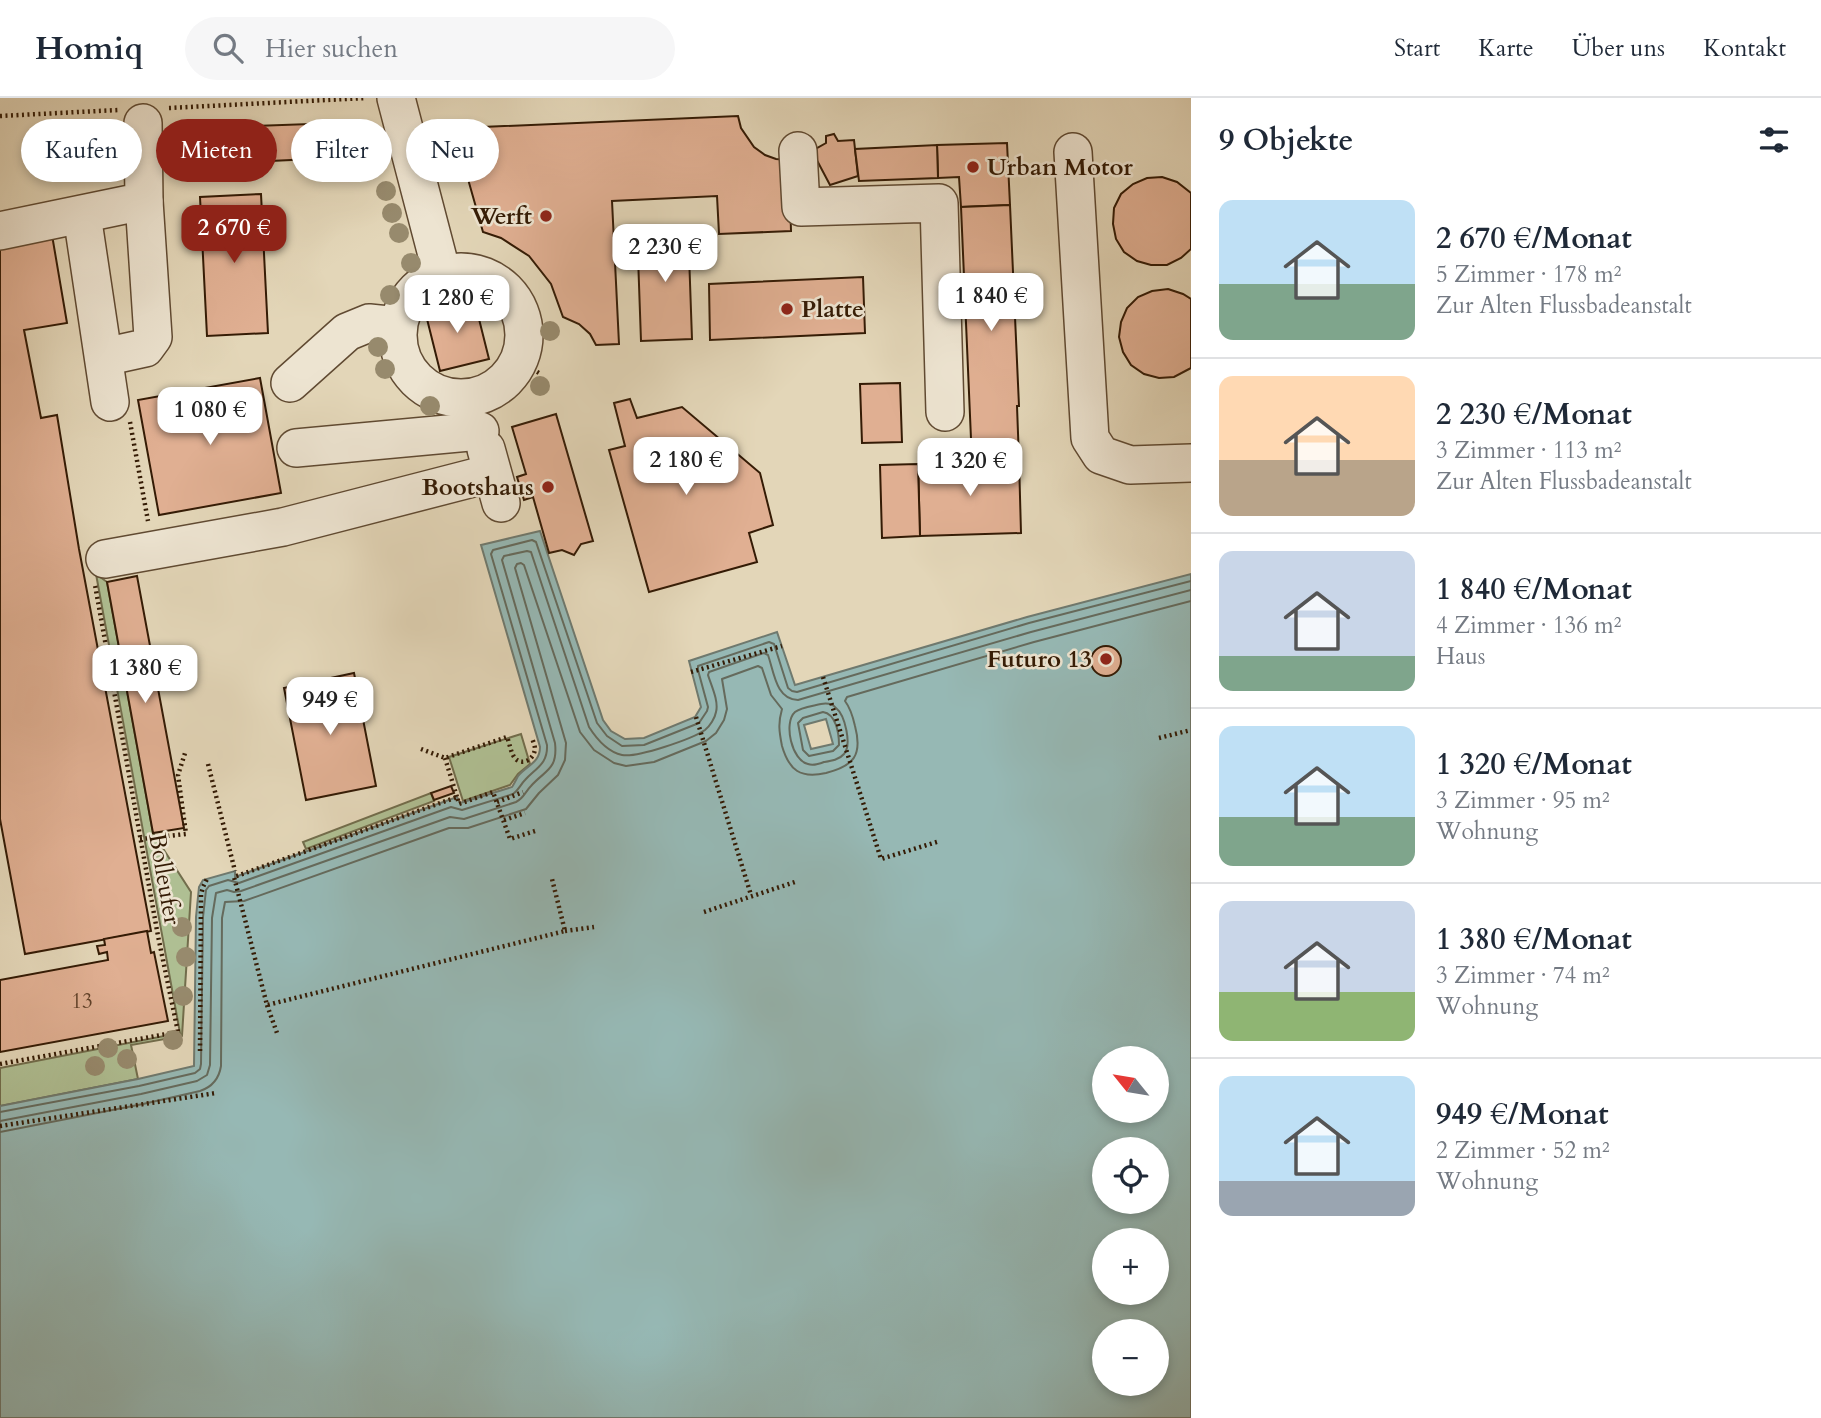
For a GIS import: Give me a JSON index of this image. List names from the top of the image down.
{
  "streets": {
    "path": ["Bolleufer"]
  },
  "places": [
    "Urban Motor",
    "Werft",
    "Platte",
    "Bootshaus",
    "Futuro 13"
  ],
  "house_numbers": ["13"],
  "north": "top left",
  "page": {
    "header": "Homiq",
    "search": "Hier suchen",
    "nav": [
      "Start",
      "Karte",
      "Über uns",
      "Kontakt"
    ],
    "heading": "9 Objekte",
    "chip": [
      "Kaufen",
      "Mieten",
      "Filter",
      "Neu"
    ],
    "list": [
      {
        "name": "2 670 €/Monat",
        "note": "5 Zimmer · 178 m² · Zur Alten Flussbadeanstalt"
      },
      {
        "name": "2 230 €/Monat",
        "note": "3 Zimmer · 113 m² · Zur Alten Flussbadeanstalt"
      },
      {
        "name": "1 840 €/Monat",
        "note": "4 Zimmer · 136 m² · Haus"
      },
      {
        "name": "1 320 €/Monat",
        "note": "3 Zimmer · 95 m² · Wohnung"
      },
      {
        "name": "1 380 €/Monat",
        "note": "3 Zimmer · 74 m² · Wohnung"
      },
      {
        "name": "949 €/Monat",
        "note": "2 Zimmer · 52 m² · Wohnung"
      }
    ],
    "price": [
      "2 670 €",
      "2 230 €",
      "1 840 €",
      "1 280 €",
      "1 080 €",
      "2 180 €",
      "1 320 €",
      "1 380 €",
      "949 €"
    ],
    "map_buttons": ["+", "−"]
  }
}
